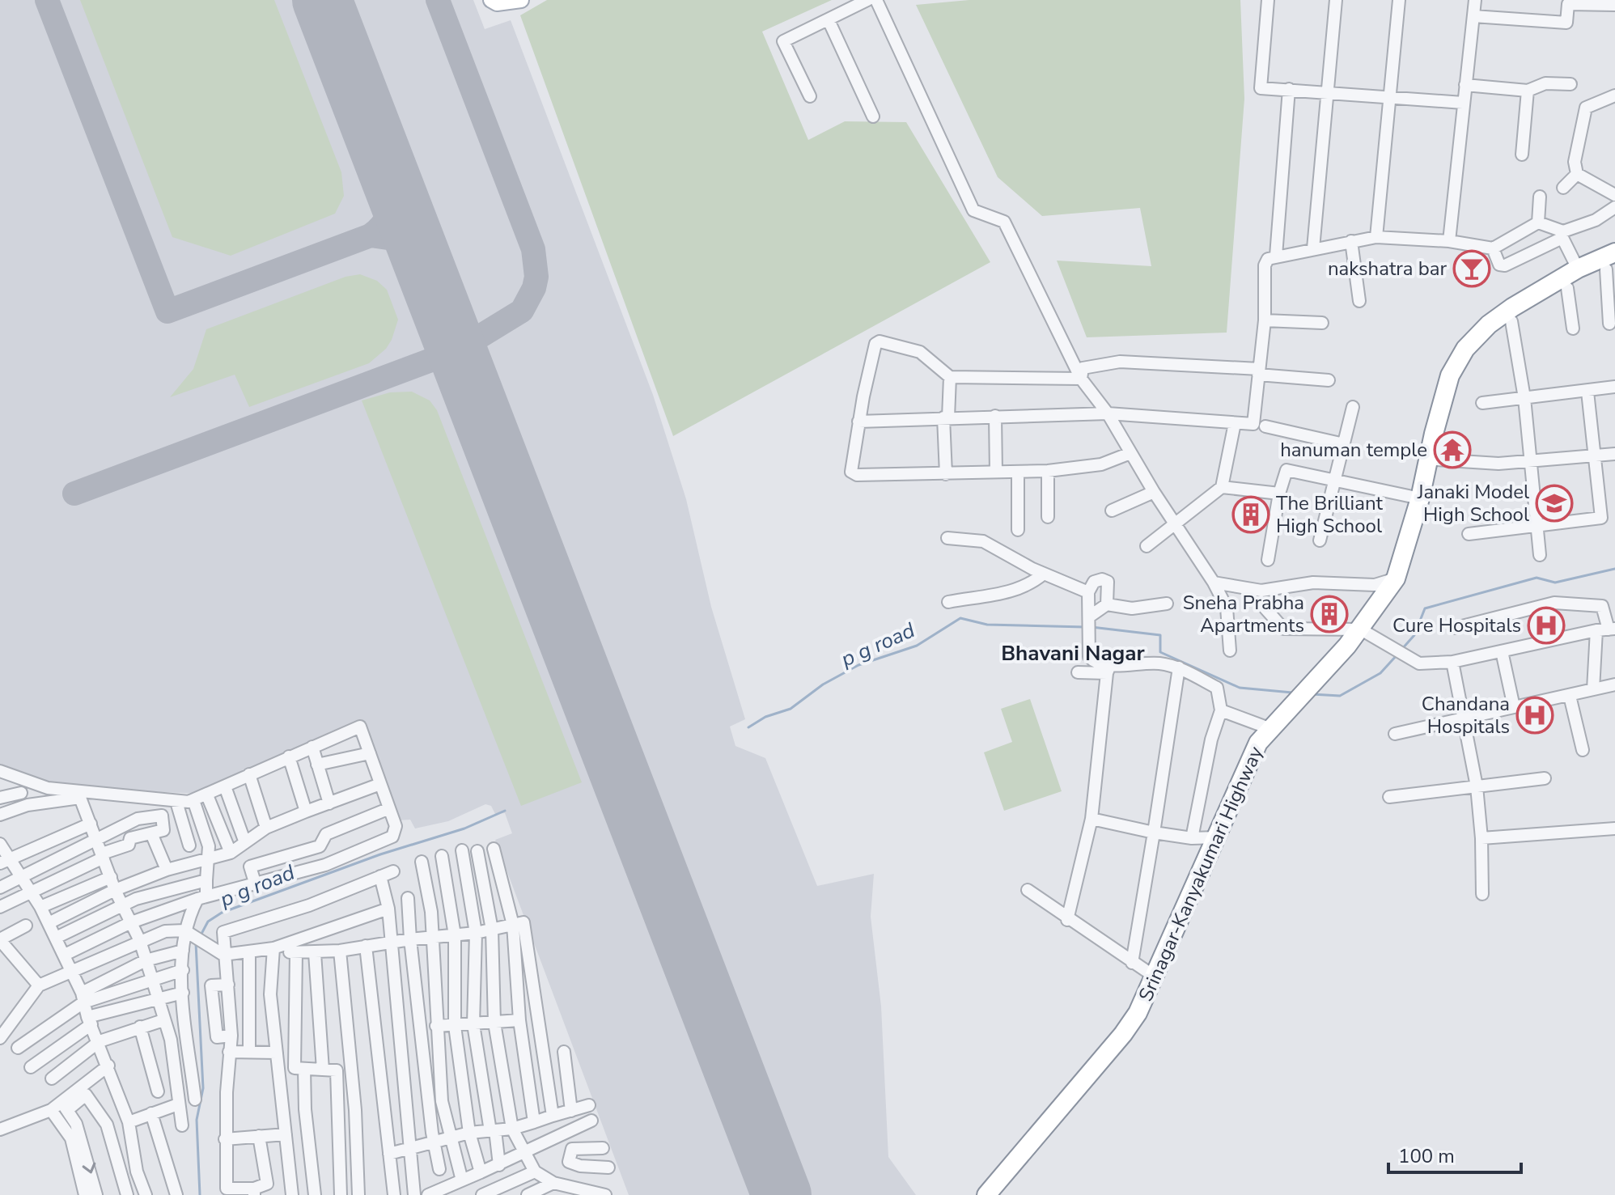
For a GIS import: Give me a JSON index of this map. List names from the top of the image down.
{
  "streets": {
    "highway": ["Srinagar-Kanyakumari Highway"]
  },
  "districts": ["Bhavani Nagar"],
  "water": ["p g road"],
  "places": {
    "bar": ["nakshatra bar"],
    "temple": ["hanuman temple"],
    "school or university": ["Janaki Model High School"],
    "building": ["The Brilliant High School", "Sneha Prabha Apartments"],
    "hospital": ["Cure Hospitals", "Chandana Hospitals"]
  },
  "scale_bar": "100 m"
}
